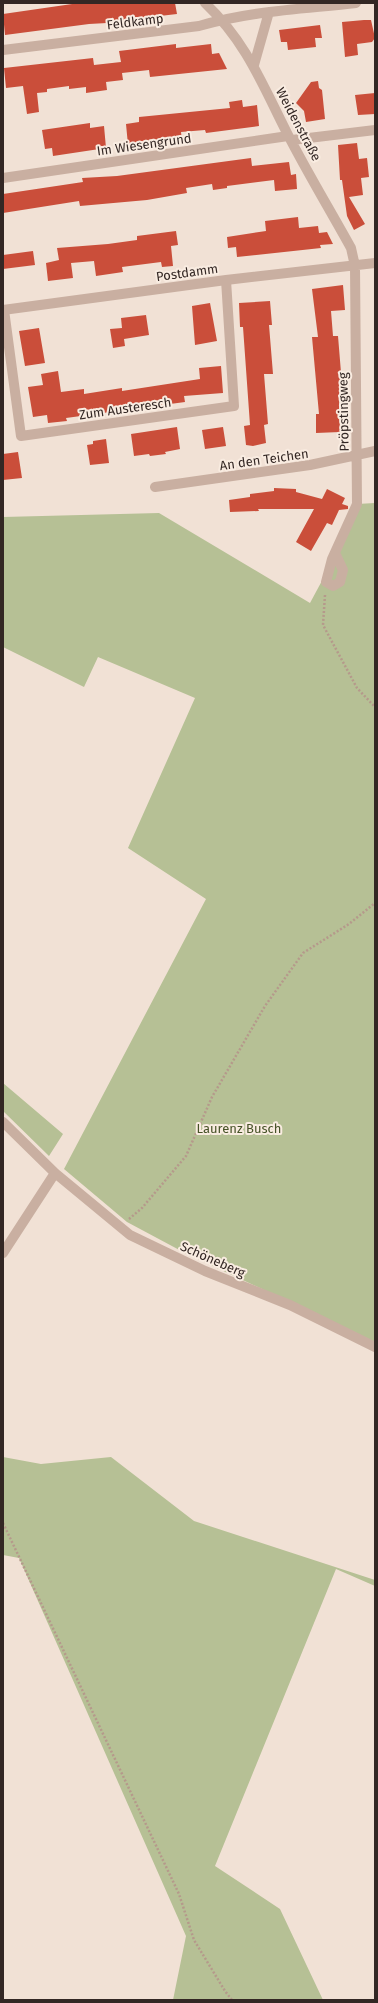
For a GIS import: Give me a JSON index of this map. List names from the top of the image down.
{
  "streets": {
    "street": [
      "Feldkamp",
      "Weidenstraße",
      "Im Wiesengrund",
      "Postdamm",
      "Zum Austeresch",
      "Pröpstingweg",
      "An den Teichen",
      "Schöneberg"
    ]
  },
  "crossings": [
    ["Feldkamp", "Weidenstraße"],
    ["Weidenstraße", "Im Wiesengrund"],
    ["Weidenstraße", "Postdamm"],
    ["Weidenstraße", "Pröpstingweg"],
    ["Postdamm", "Zum Austeresch"],
    ["Postdamm", "Pröpstingweg"],
    ["Pröpstingweg", "An den Teichen"]
  ],
  "parks": ["Laurenz Busch"]
}
